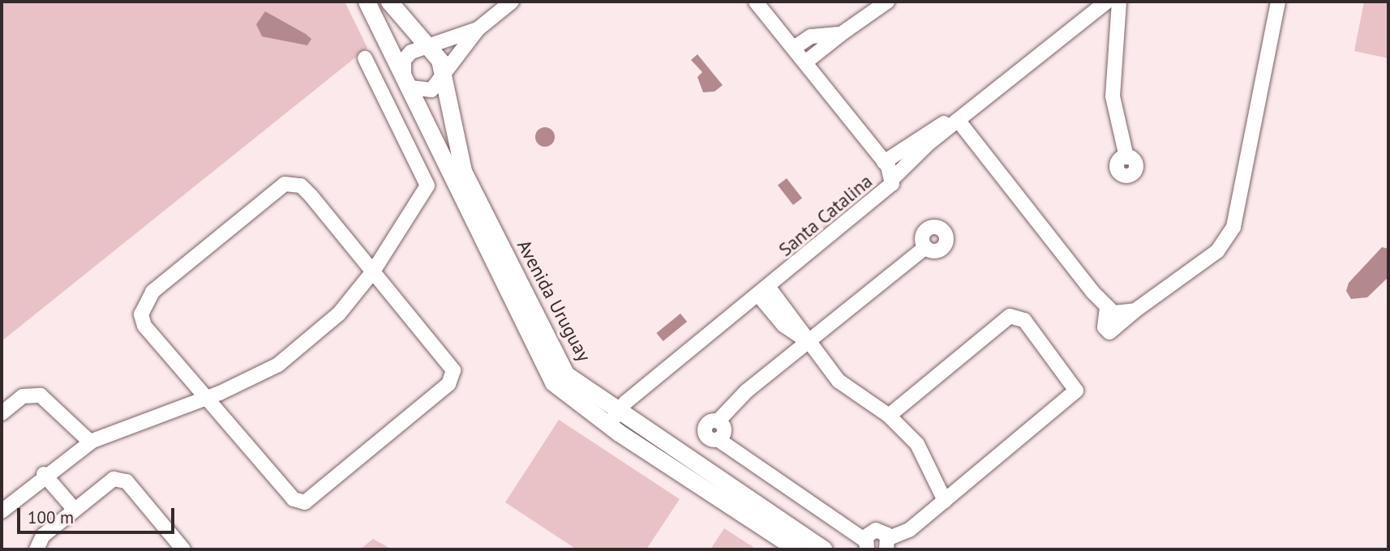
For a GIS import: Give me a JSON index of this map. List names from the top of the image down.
{
  "streets": {
    "main road": ["Avenida Uruguay"],
    "street": ["Santa Catalina"]
  },
  "crossings": [
    ["Santa Catalina", "Avenida Uruguay"]
  ],
  "scale_bar": "100 m"
}
